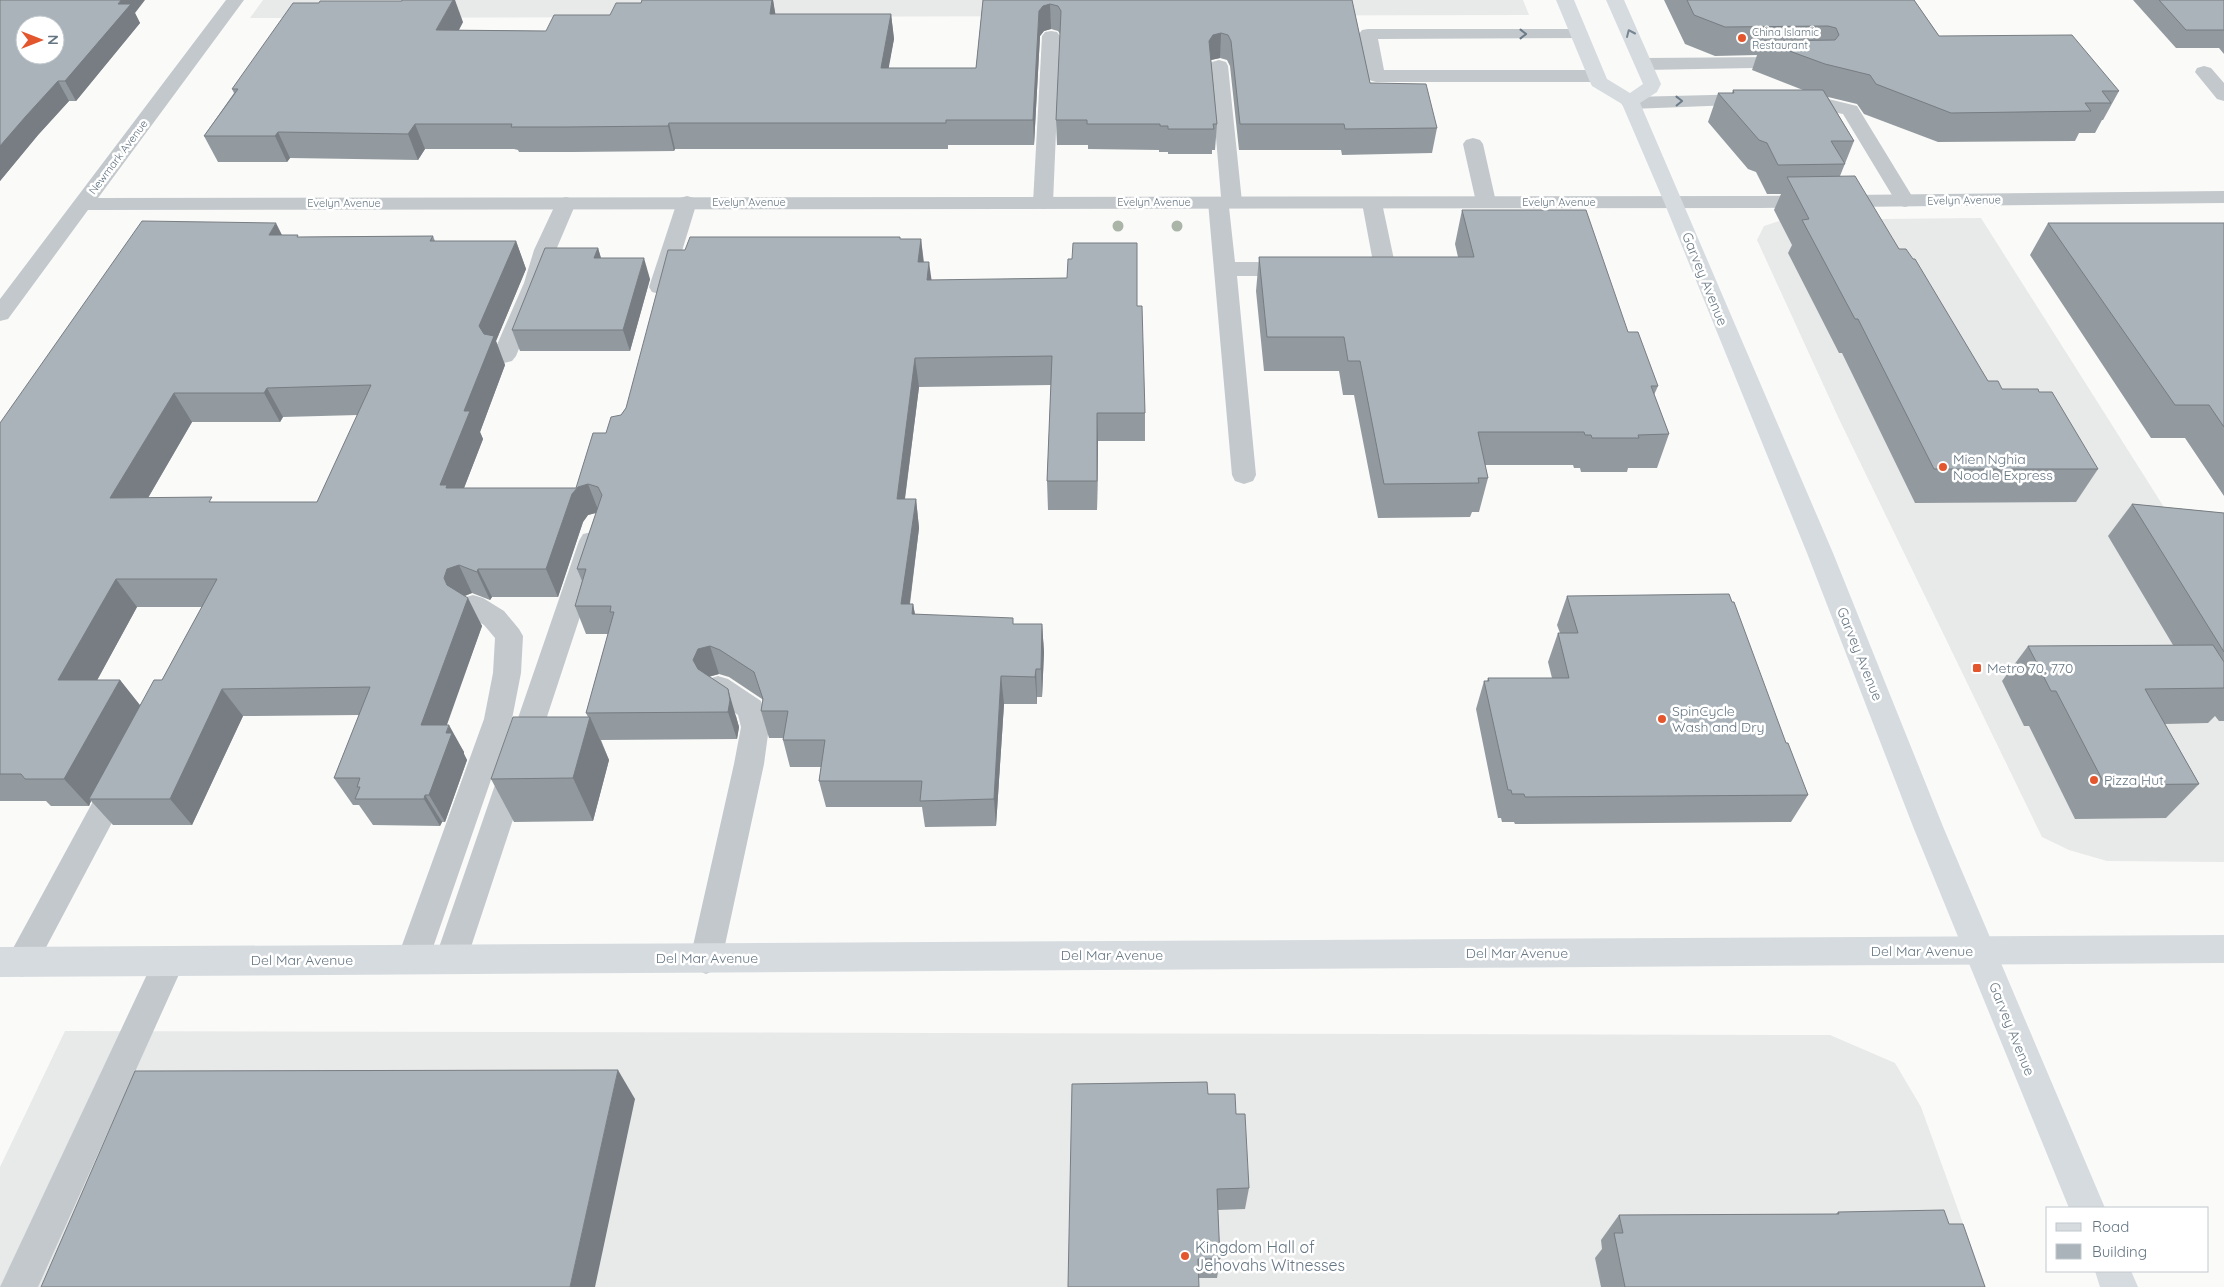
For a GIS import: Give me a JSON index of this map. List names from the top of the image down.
{
  "streets": {
    "main road": ["Garvey Avenue", "Del Mar Avenue"],
    "street": ["Newmark Avenue", "Evelyn Avenue"]
  },
  "crossings": [
    ["Newmark Avenue", "Evelyn Avenue"],
    ["Evelyn Avenue", "Garvey Avenue"],
    ["Garvey Avenue", "Del Mar Avenue"]
  ],
  "places": {
    "other": [
      "China Islamic Restaurant",
      "Mien Nghia Noodle Express",
      "SpinCycle Wash and Dry",
      "Pizza Hut",
      "Kingdom Hall of Jehovahs Witnesses"
    ],
    "transit": ["Metro 70, 770"]
  },
  "legend": ["Road", "Building"],
  "north": "right"
}
